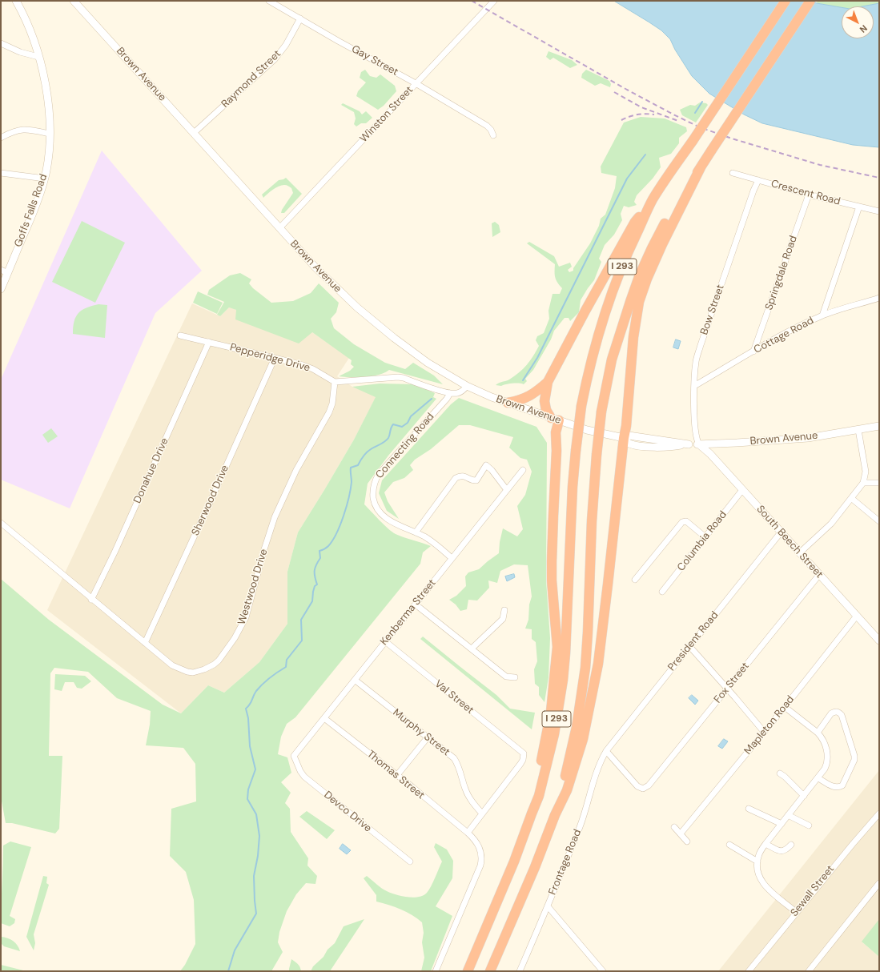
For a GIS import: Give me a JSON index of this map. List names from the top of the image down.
{
  "streets": {
    "highway": ["I 293"],
    "main road": ["Brown Avenue", "Goffs Falls Road", "South Beech Street"],
    "street": [
      "Gay Street",
      "Raymond Street",
      "Winston Street",
      "Crescent Road",
      "Springdale Road",
      "Bow Street",
      "Cottage Road",
      "Pepperidge Drive",
      "Connecting Road",
      "Donahue Drive",
      "Sherwood Drive",
      "Columbia Road",
      "Westwood Drive",
      "Kenberma Street",
      "President Road",
      "Fox Street",
      "Val Street",
      "Mapleton Road",
      "Murphy Street",
      "Thomas Street",
      "Devco Drive",
      "Frontage Road",
      "Sewall Street"
    ]
  },
  "crossings": [
    ["Gay Street", "Raymond Street"],
    ["Gay Street", "Winston Street"],
    ["Brown Avenue", "Raymond Street"],
    ["Brown Avenue", "Winston Street"],
    ["Brown Avenue", "Bow Street"],
    ["Brown Avenue", "South Beech Street"],
    ["Crescent Road", "Springdale Road"],
    ["Crescent Road", "Bow Street"],
    ["Springdale Road", "Cottage Road"],
    ["Bow Street", "Cottage Road"],
    ["Bow Street", "South Beech Street"],
    ["Pepperidge Drive", "Donahue Drive"],
    ["Pepperidge Drive", "Sherwood Drive"],
    ["Pepperidge Drive", "Westwood Drive"],
    ["Connecting Road", "Kenberma Street"],
    ["Donahue Drive", "Westwood Drive"],
    ["Sherwood Drive", "Westwood Drive"],
    ["Columbia Road", "South Beech Street"],
    ["South Beech Street", "President Road"],
    ["South Beech Street", "Fox Street"],
    ["South Beech Street", "Mapleton Road"],
    ["Kenberma Street", "Val Street"],
    ["Kenberma Street", "Murphy Street"],
    ["Kenberma Street", "Thomas Street"],
    ["Kenberma Street", "Devco Drive"],
    ["President Road", "Fox Street"],
    ["President Road", "Frontage Road"],
    ["Fox Street", "Frontage Road"],
    ["Val Street", "Murphy Street"]
  ],
  "north": "bottom right"
}
